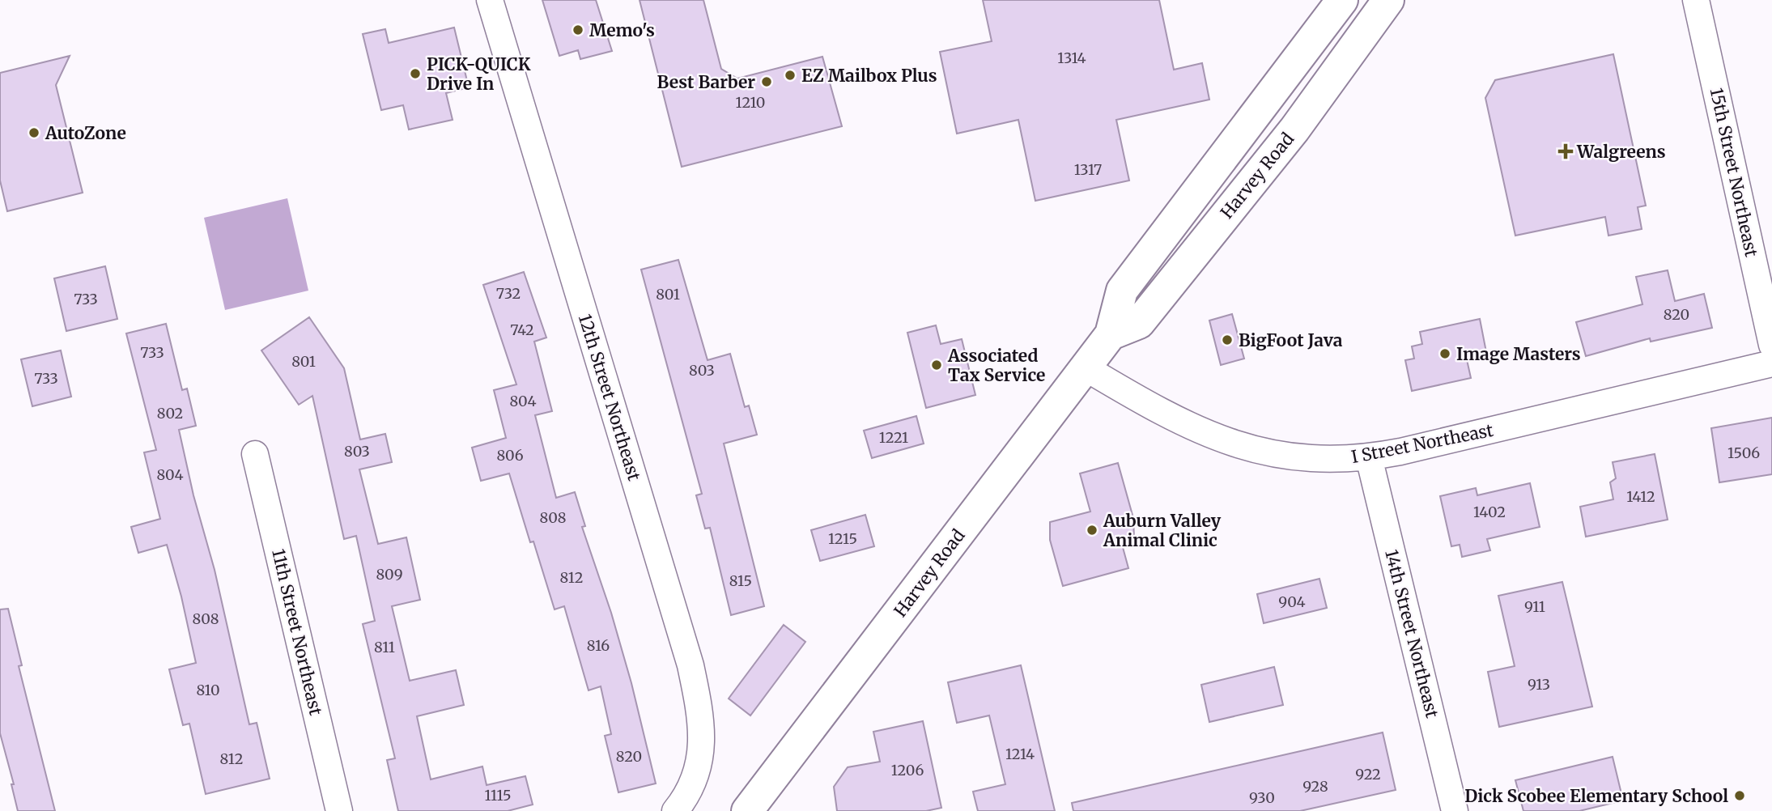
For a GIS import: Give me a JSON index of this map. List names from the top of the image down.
{
  "streets": {
    "main road": ["Harvey Road"],
    "street": [
      "15th Street Northeast",
      "12th Street Northeast",
      "I Street Northeast",
      "11th Street Northeast",
      "14th Street Northeast"
    ]
  },
  "crossings": [
    ["Harvey Road", "I Street Northeast"],
    ["I Street Northeast", "14th Street Northeast"]
  ],
  "places": {
    "other": [
      "Memo's",
      "PICK-QUICK Drive In",
      "EZ Mailbox Plus",
      "Best Barber",
      "AutoZone",
      "BigFoot Java",
      "Image Masters",
      "Associated Tax Service",
      "Auburn Valley Animal Clinic",
      "Dick Scobee Elementary School"
    ],
    "health": ["Walgreens"]
  },
  "house_numbers": [
    "1314",
    "1210",
    "1317",
    "732",
    "801",
    "733",
    "820",
    "742",
    "733",
    "801",
    "803",
    "733",
    "804",
    "802",
    "1221",
    "803",
    "1506",
    "806",
    "804",
    "1412",
    "1402",
    "808",
    "1215",
    "809",
    "812",
    "815",
    "904",
    "911",
    "808",
    "816",
    "811",
    "913",
    "810",
    "1214",
    "820",
    "812",
    "1206",
    "922",
    "928",
    "1115",
    "930"
  ]
}
